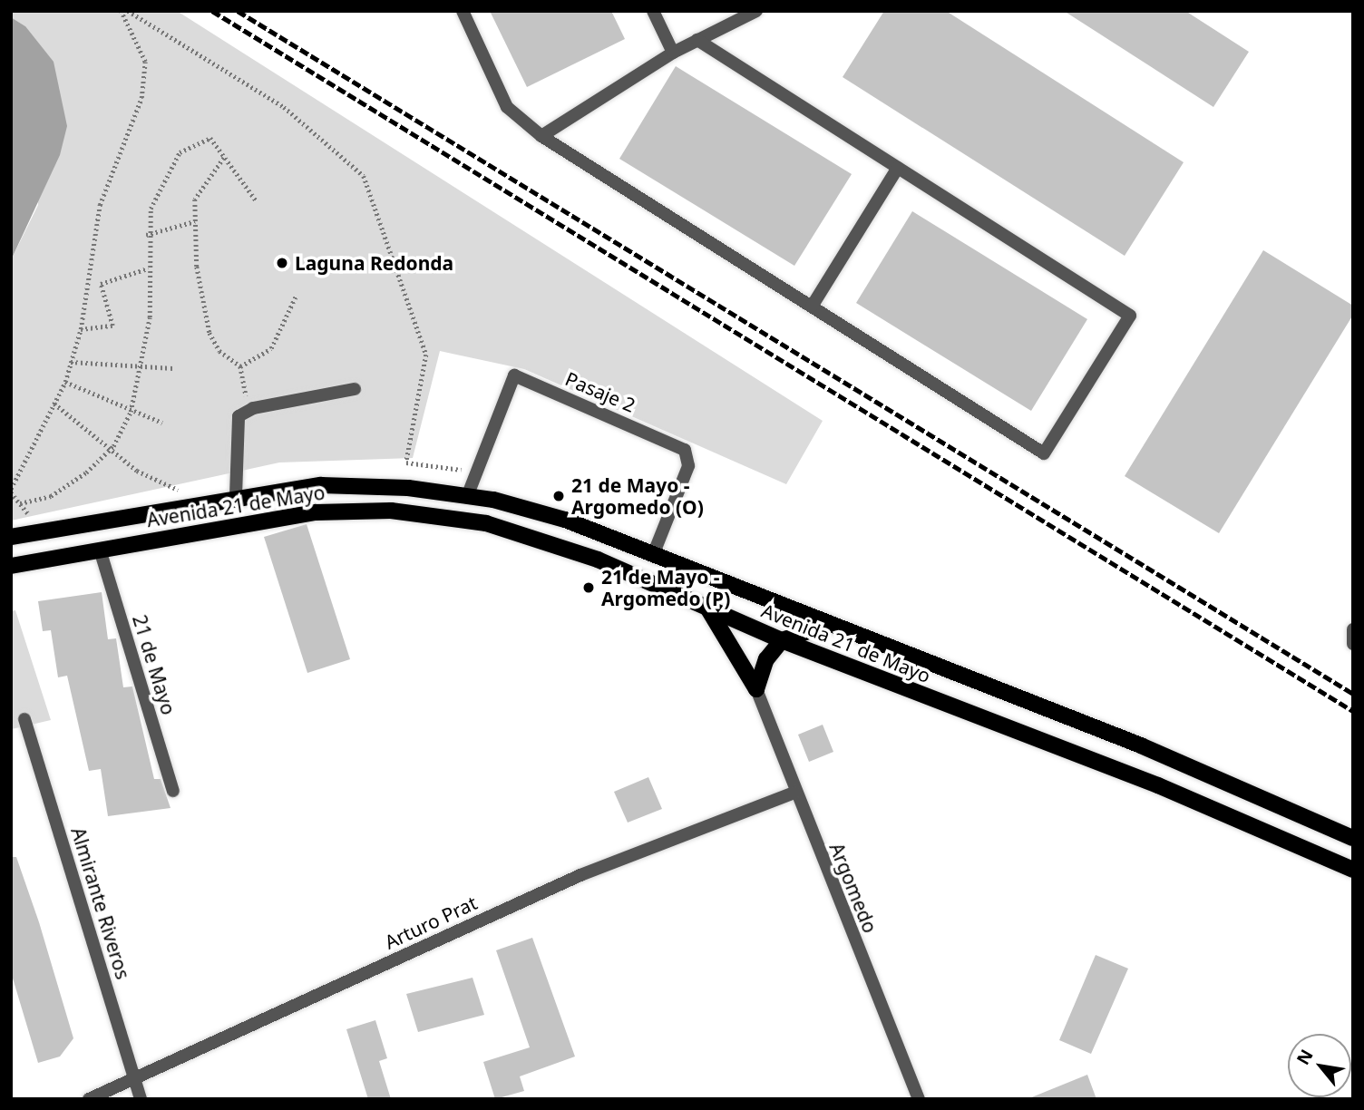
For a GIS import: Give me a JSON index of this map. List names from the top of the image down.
{
  "streets": {
    "main road": ["Avenida 21 de Mayo"],
    "street": [
      "Pasaje 2",
      "21 de Mayo",
      "Argomedo",
      "Almirante Riveros",
      "Arturo Prat"
    ]
  },
  "crossings": [
    ["Pasaje 2", "Avenida 21 de Mayo"],
    ["Avenida 21 de Mayo", "21 de Mayo"],
    ["Argomedo", "Arturo Prat"],
    ["Almirante Riveros", "Arturo Prat"]
  ],
  "places": ["Laguna Redonda", "21 de Mayo - Argomedo (O)", "21 de Mayo - Argomedo (P)"],
  "north": "top left"
}
